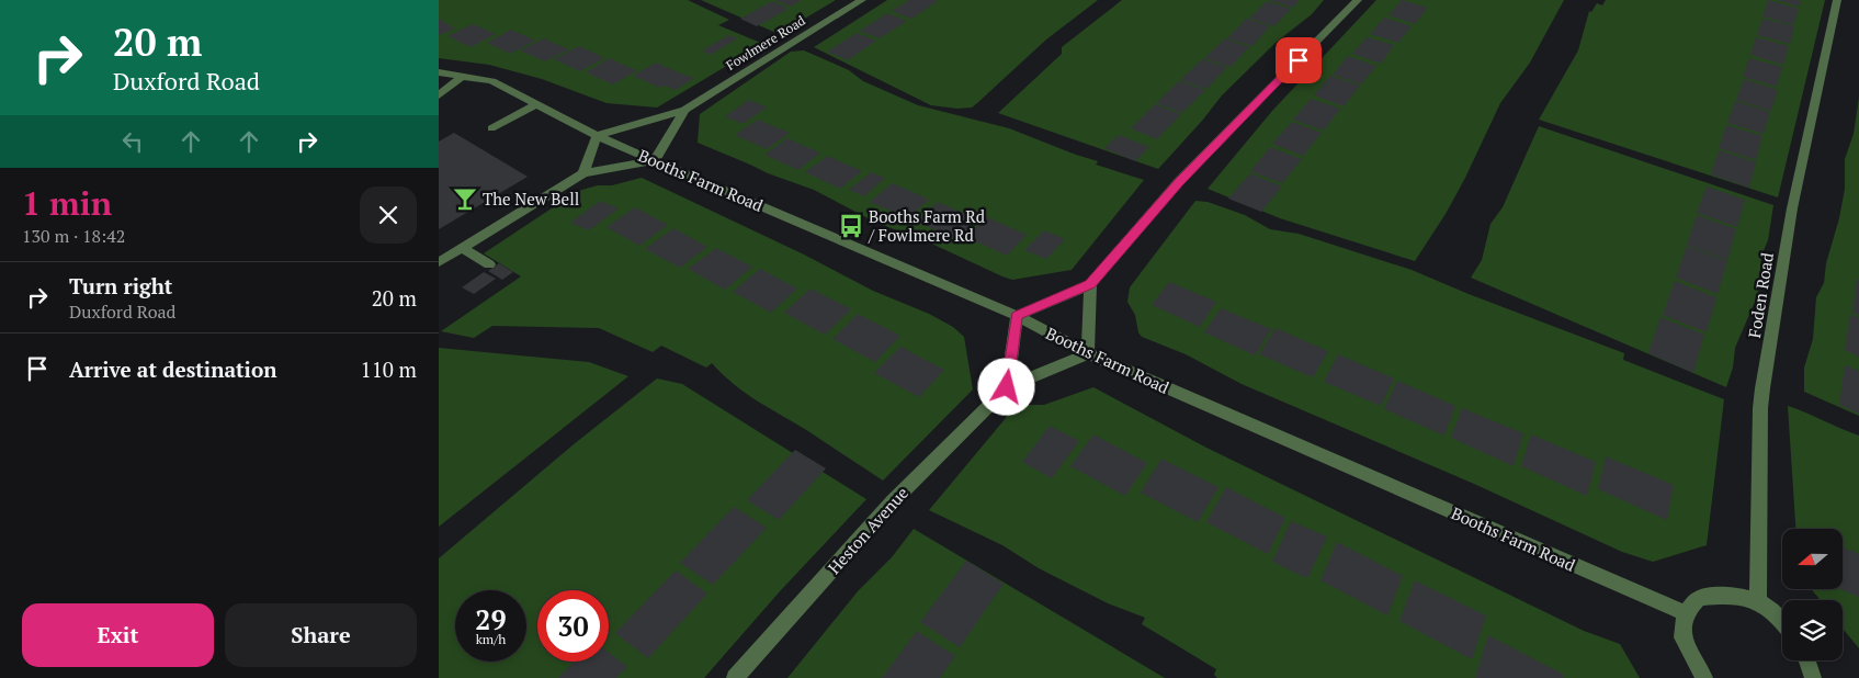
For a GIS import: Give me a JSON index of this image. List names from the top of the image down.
{
  "streets": {
    "street": [
      "Fowlmere Road",
      "Booths Farm Road",
      "Foden Road",
      "Heston Avenue"
    ]
  },
  "crossings": [
    ["Fowlmere Road", "Booths Farm Road"],
    ["Booths Farm Road", "Heston Avenue"]
  ],
  "places": {
    "bar": ["The New Bell"],
    "bus stop": ["Booths Farm Rd / Fowlmere Rd"]
  },
  "north": "left",
  "page": {
    "turn": ["20 m", "Duxford Road"],
    "heading": ["1 min", "130 m · 18:42"],
    "list": [
      {
        "name": "Turn right",
        "note": "Duxford Road",
        "value": "20 m"
      },
      {
        "name": "Arrive at destination",
        "value": "110 m"
      }
    ],
    "speed": "29 km/h",
    "limit": "30",
    "buttons": ["Exit", "Share"]
  }
}
